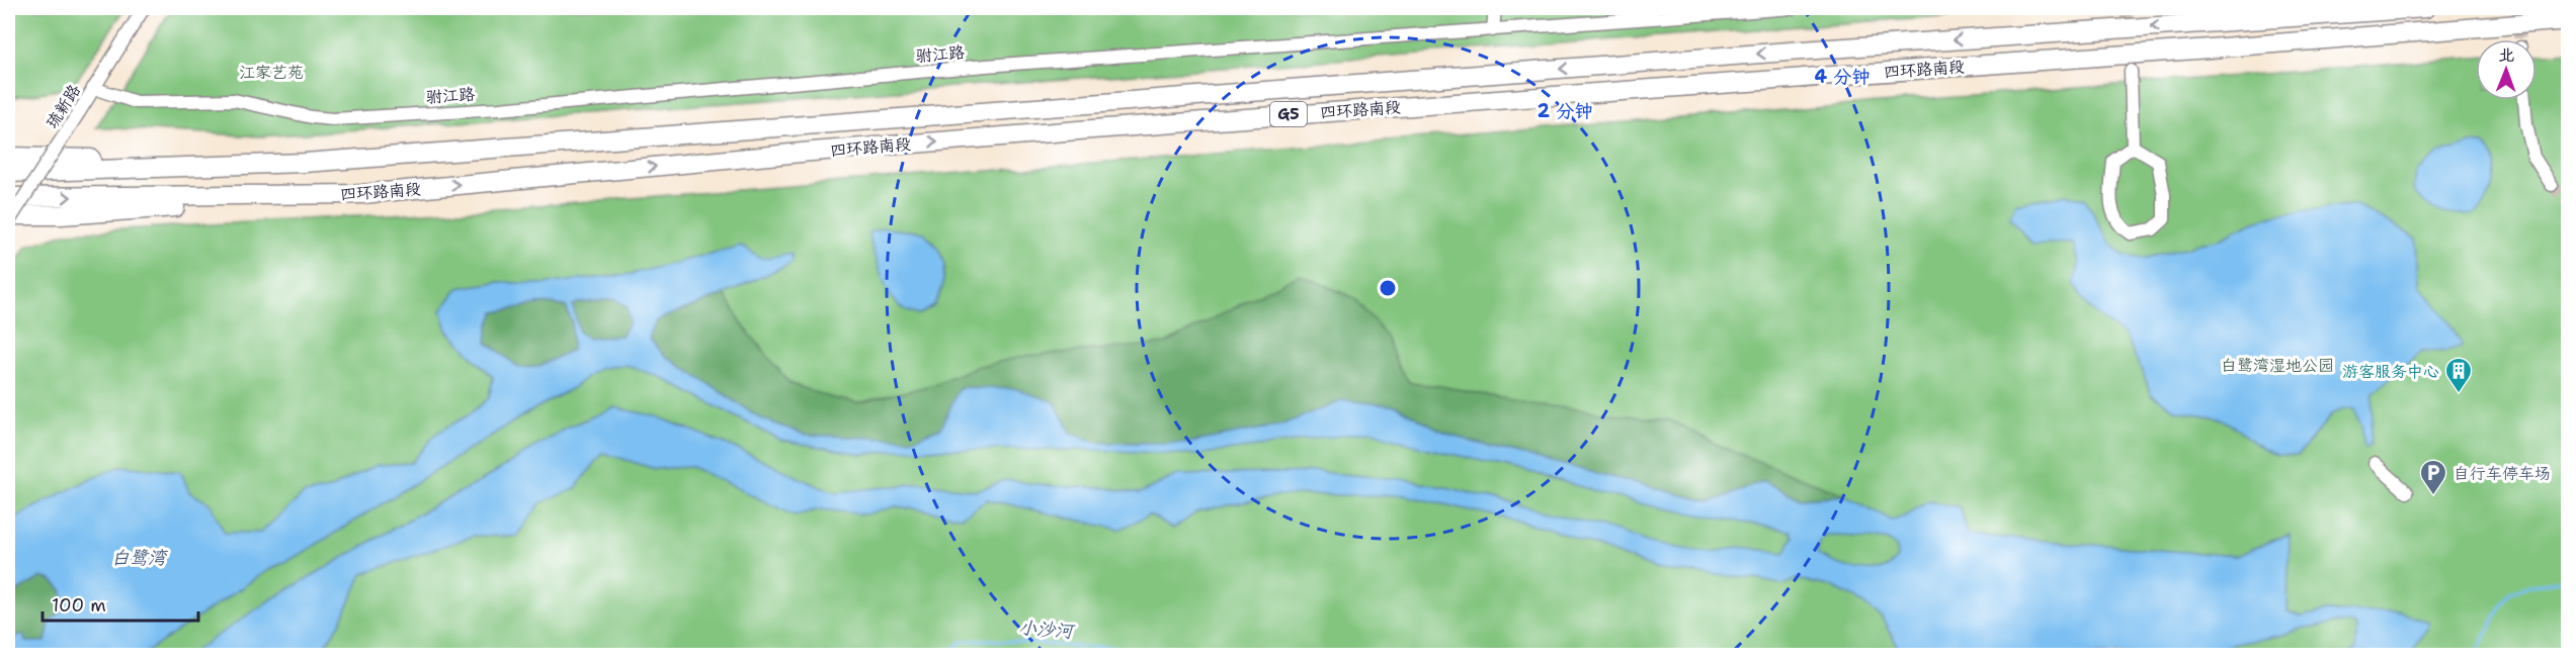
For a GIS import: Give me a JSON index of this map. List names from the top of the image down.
{
  "streets": {
    "highway": ["四环路南段", "G5"],
    "street": ["驸江路", "琉新路"]
  },
  "crossings": [
    ["驸江路", "琉新路"]
  ],
  "water": ["白鹭湾", "小沙河"],
  "parks": ["江家艺苑", "白鹭湾湿地公园"],
  "places": {
    "building": ["游客服务中心"],
    "parking": ["自行车停车场"]
  },
  "scale_bar": "100 m",
  "north": "top",
  "rings": ["4 分钟", "2 分钟"]
}
